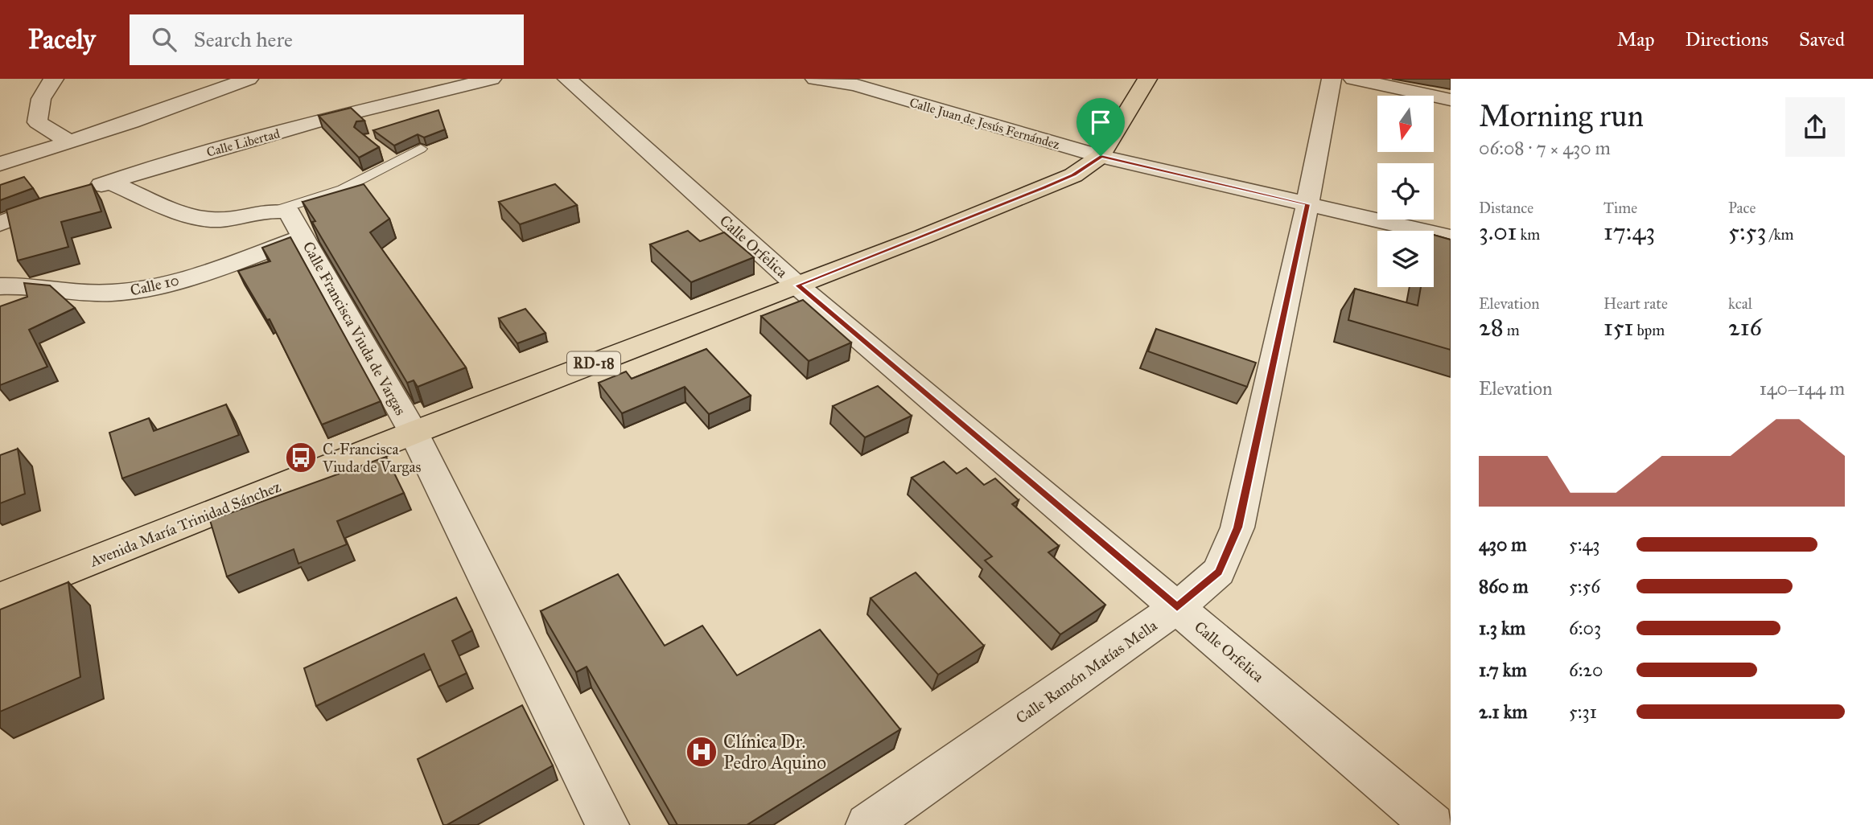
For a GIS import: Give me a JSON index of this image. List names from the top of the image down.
{
  "streets": {
    "main road": ["RD-18", "Avenida María Trinidad Sánchez"],
    "street": [
      "Calle Juan de Jesús Fernández",
      "Calle Libertad",
      "Calle Orfelica",
      "Calle 10",
      "Calle Francisca Viuda de Vargas",
      "Calle Ramón Matías Mella"
    ]
  },
  "crossings": [
    ["Calle Juan de Jesús Fernández", "Avenida María Trinidad Sánchez"],
    ["Calle Juan de Jesús Fernández", "Calle Ramón Matías Mella"],
    ["Calle Orfelica", "Avenida María Trinidad Sánchez"],
    ["Calle Orfelica", "Calle Ramón Matías Mella"],
    ["Calle 10", "Calle Francisca Viuda de Vargas"],
    ["Calle Francisca Viuda de Vargas", "Avenida María Trinidad Sánchez"]
  ],
  "places": {
    "bus stop": ["C. Francisca Viuda de Vargas"],
    "hospital": ["Clínica Dr. Pedro Aquino"]
  },
  "north": "bottom",
  "page": {
    "header": "Pacely",
    "search": "Search here",
    "nav": ["Map", "Directions", "Saved"],
    "heading": ["Morning run", "06:08 · 7 × 430 m"],
    "stats": [
      ["Distance", "3.01 km"],
      ["Time", "17:43"],
      ["Pace", "5:53 /km"],
      ["Elevation", "28 m"],
      ["Heart rate", "151 bpm"],
      ["kcal", "216"]
    ],
    "chart": ["Elevation", "140–144 m"],
    "list": [
      {
        "name": "430 m",
        "note": "5:43"
      },
      {
        "name": "860 m",
        "note": "5:56"
      },
      {
        "name": "1.3 km",
        "note": "6:03"
      },
      {
        "name": "1.7 km",
        "note": "6:20"
      },
      {
        "name": "2.1 km",
        "note": "5:31"
      }
    ]
  }
}
